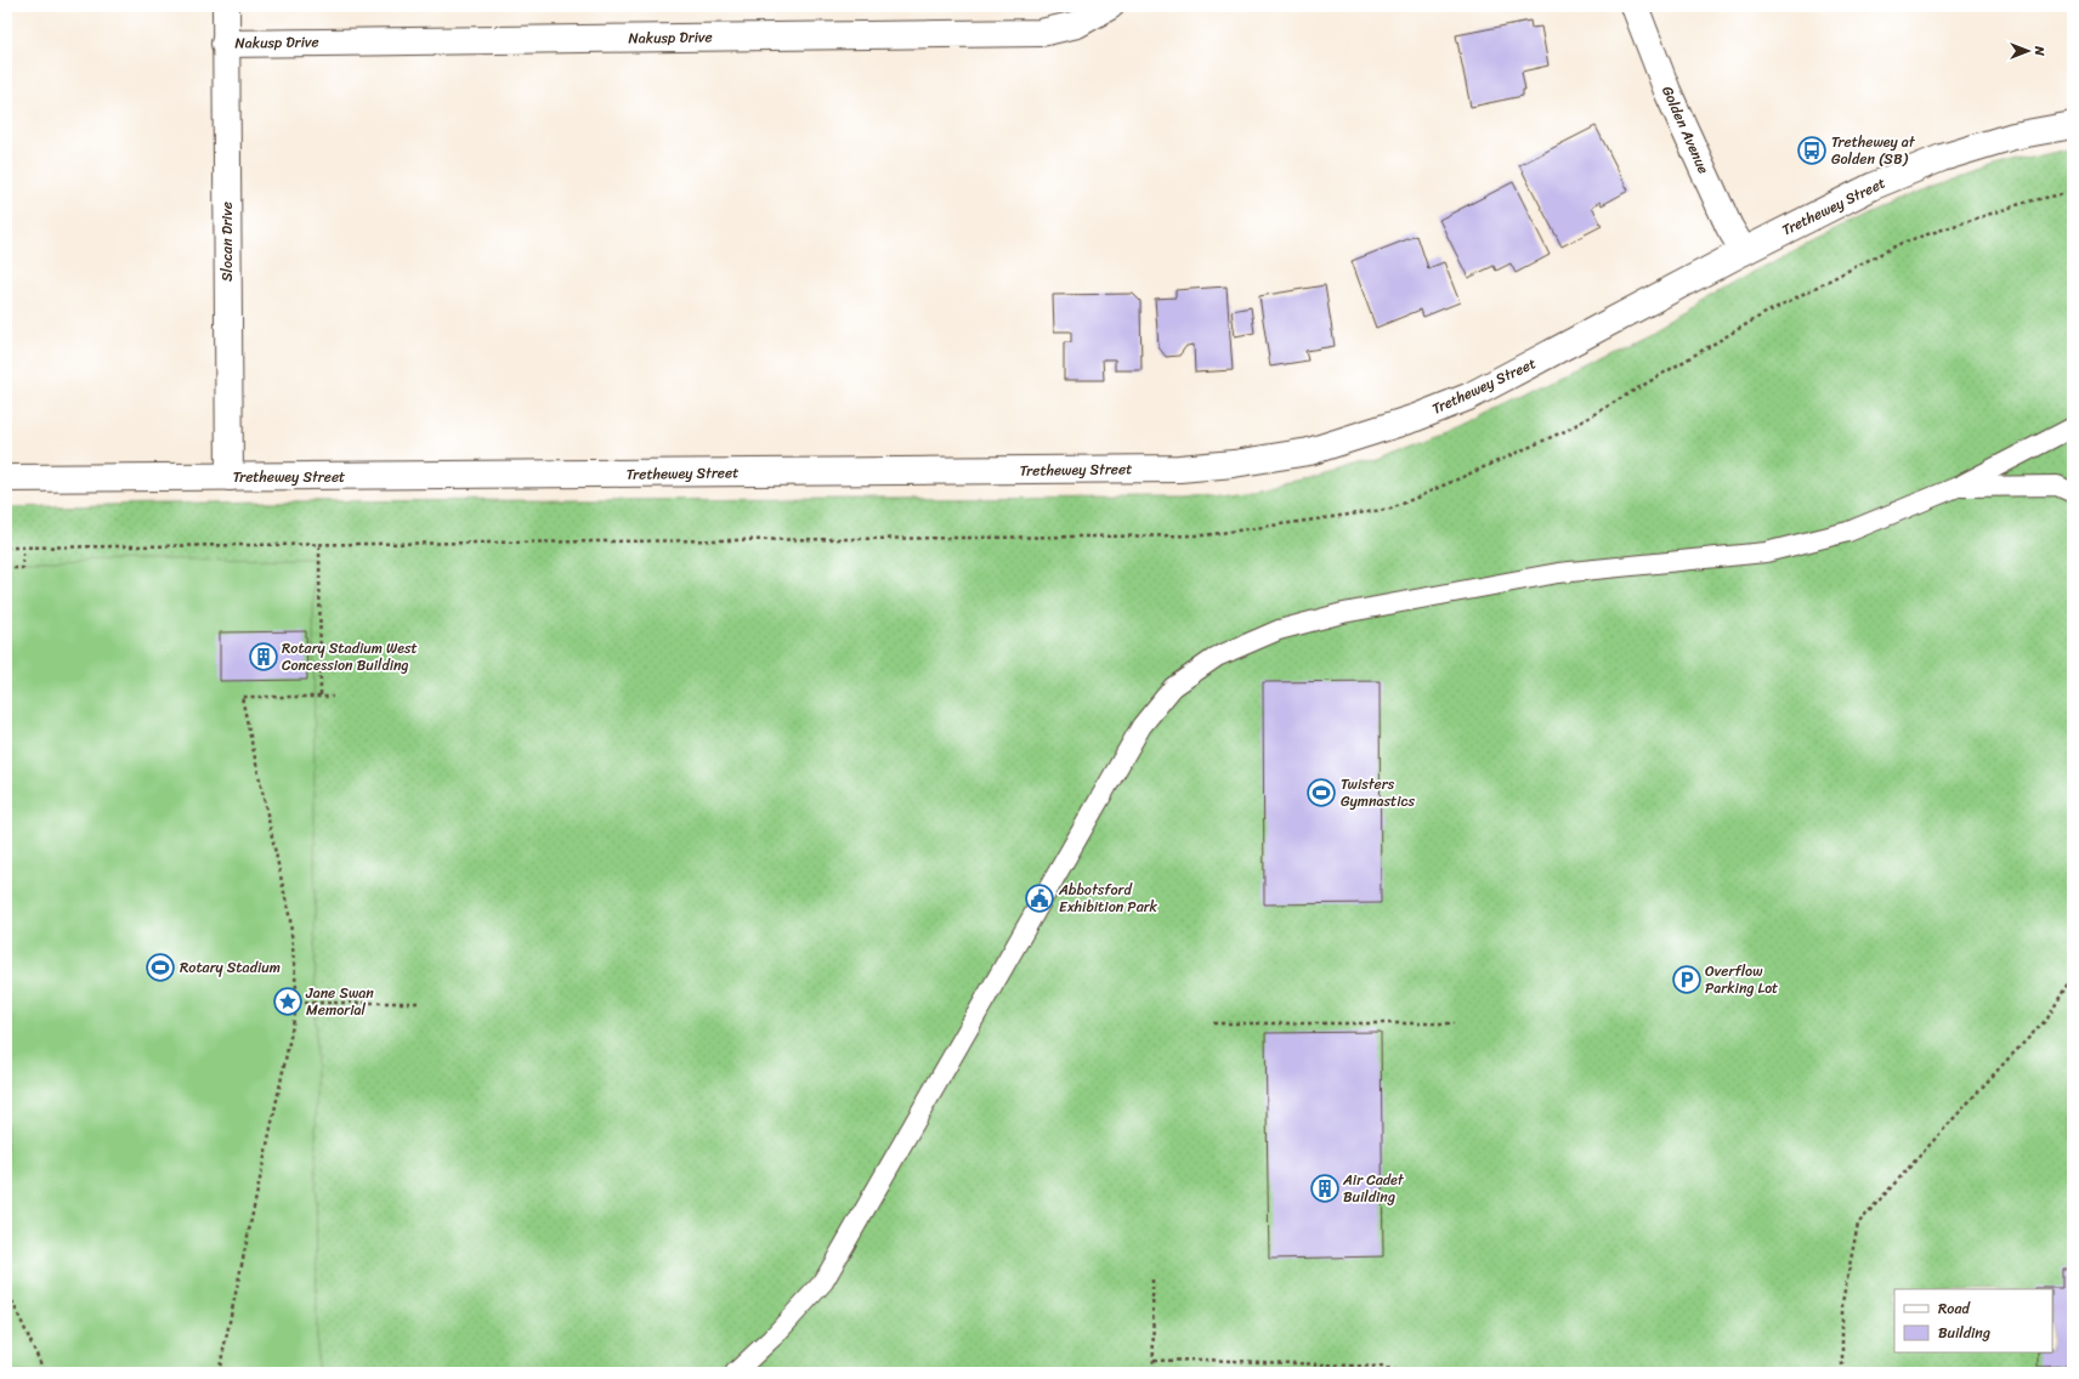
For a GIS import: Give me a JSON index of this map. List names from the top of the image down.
{
  "streets": {
    "street": [
      "Nakusp Drive",
      "Golden Avenue",
      "Trethewey Street",
      "Slocan Drive"
    ]
  },
  "crossings": [
    ["Nakusp Drive", "Slocan Drive"],
    ["Golden Avenue", "Trethewey Street"],
    ["Trethewey Street", "Slocan Drive"]
  ],
  "places": {
    "bus stop": ["Trethewey at Golden (SB)"],
    "building": ["Rotary Stadium West Concession Building", "Air Cadet Building"],
    "sports": ["Twisters Gymnastics", "Rotary Stadium"],
    "public building": ["Abbotsford Exhibition Park"],
    "parking": ["Overflow Parking Lot"],
    "place": ["Jane Swan Memorial"]
  },
  "legend": ["Road", "Building"],
  "north": "right"
}
